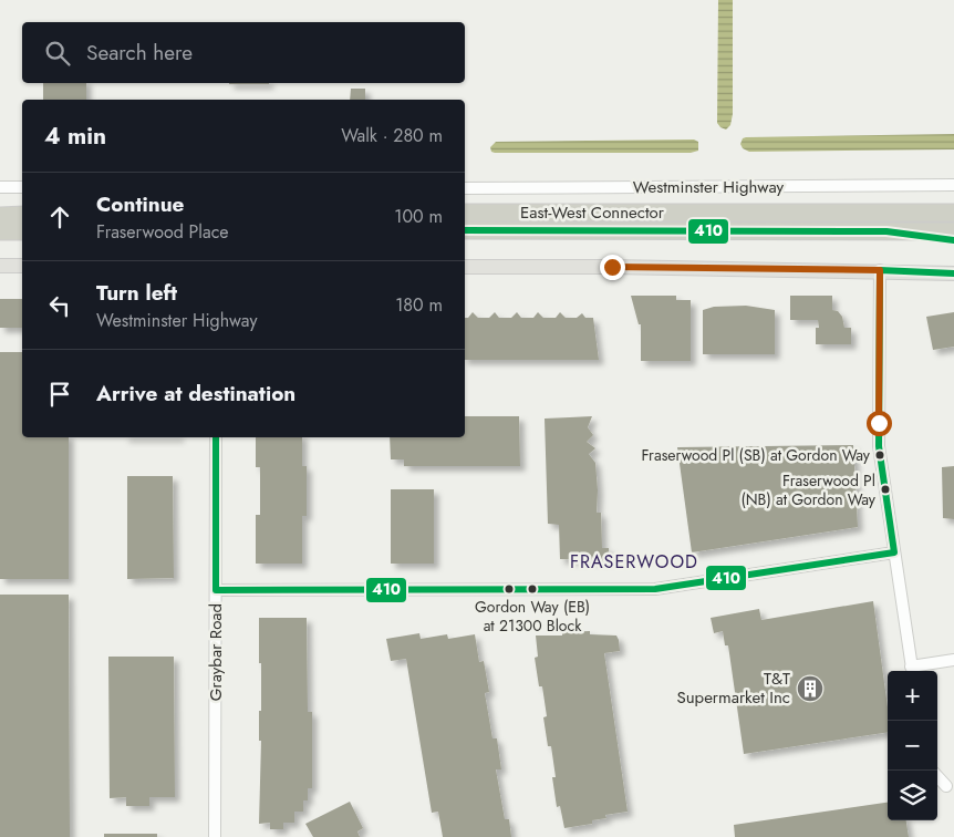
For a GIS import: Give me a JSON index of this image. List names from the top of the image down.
{
  "streets": {
    "highway": ["East-West Connector"],
    "street": ["Westminster Highway", "Graybar Road"]
  },
  "districts": ["FRASERWOOD"],
  "places": {
    "other": ["Fraserwood Pl (SB) at Gordon Way", "Fraserwood Pl (NB) at Gordon Way", "Gordon Way (EB) at 21300 Block"],
    "building": ["T&T Supermarket Inc"]
  },
  "lines": ["transit line 410"],
  "page": {
    "search": "Search here",
    "heading": ["4 min", "Walk · 280 m"],
    "list": [
      ["Continue", "Fraserwood Place", "100 m"],
      ["Turn left", "Westminster Highway", "180 m"],
      "Arrive at destination"
    ],
    "map_buttons": ["+", "−"]
  }
}
